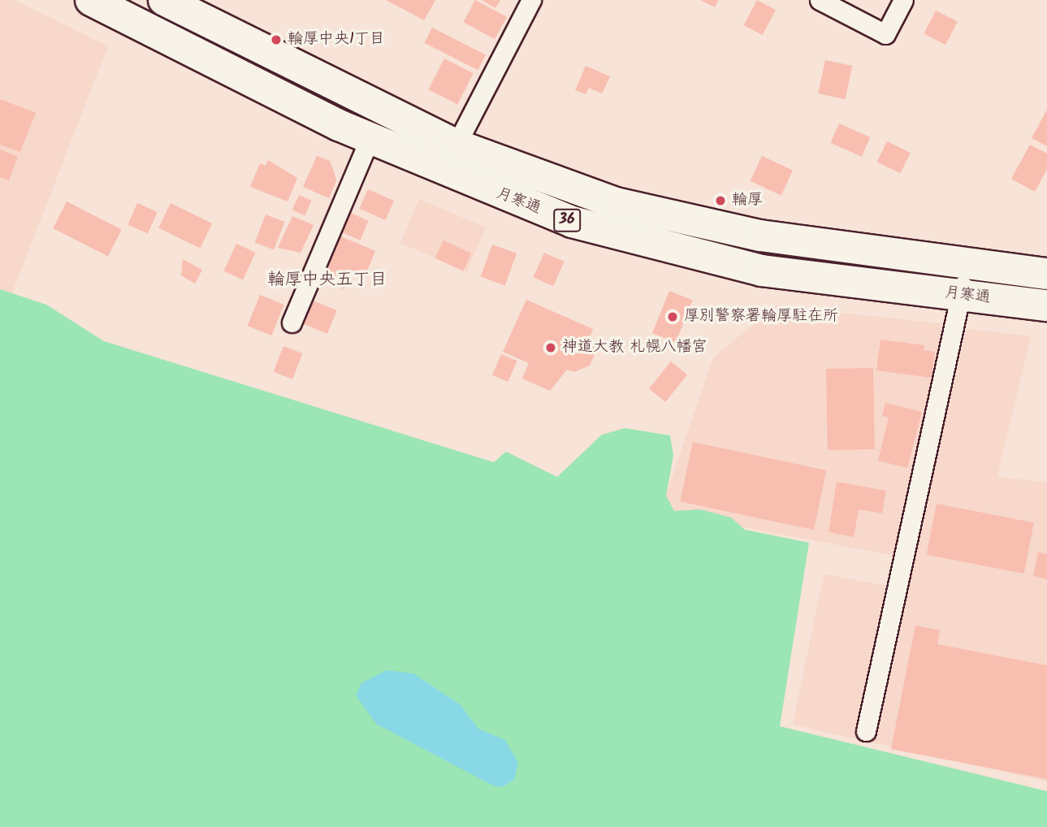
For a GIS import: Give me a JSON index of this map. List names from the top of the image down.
{
  "streets": {
    "highway": ["月寒通", "36"]
  },
  "districts": ["輪厚中央五丁目"],
  "places": [
    "輪厚中央1丁目",
    "輪厚",
    "厚別警察署輪厚駐在所",
    "神道大教 札幌八幡宮"
  ]
}
